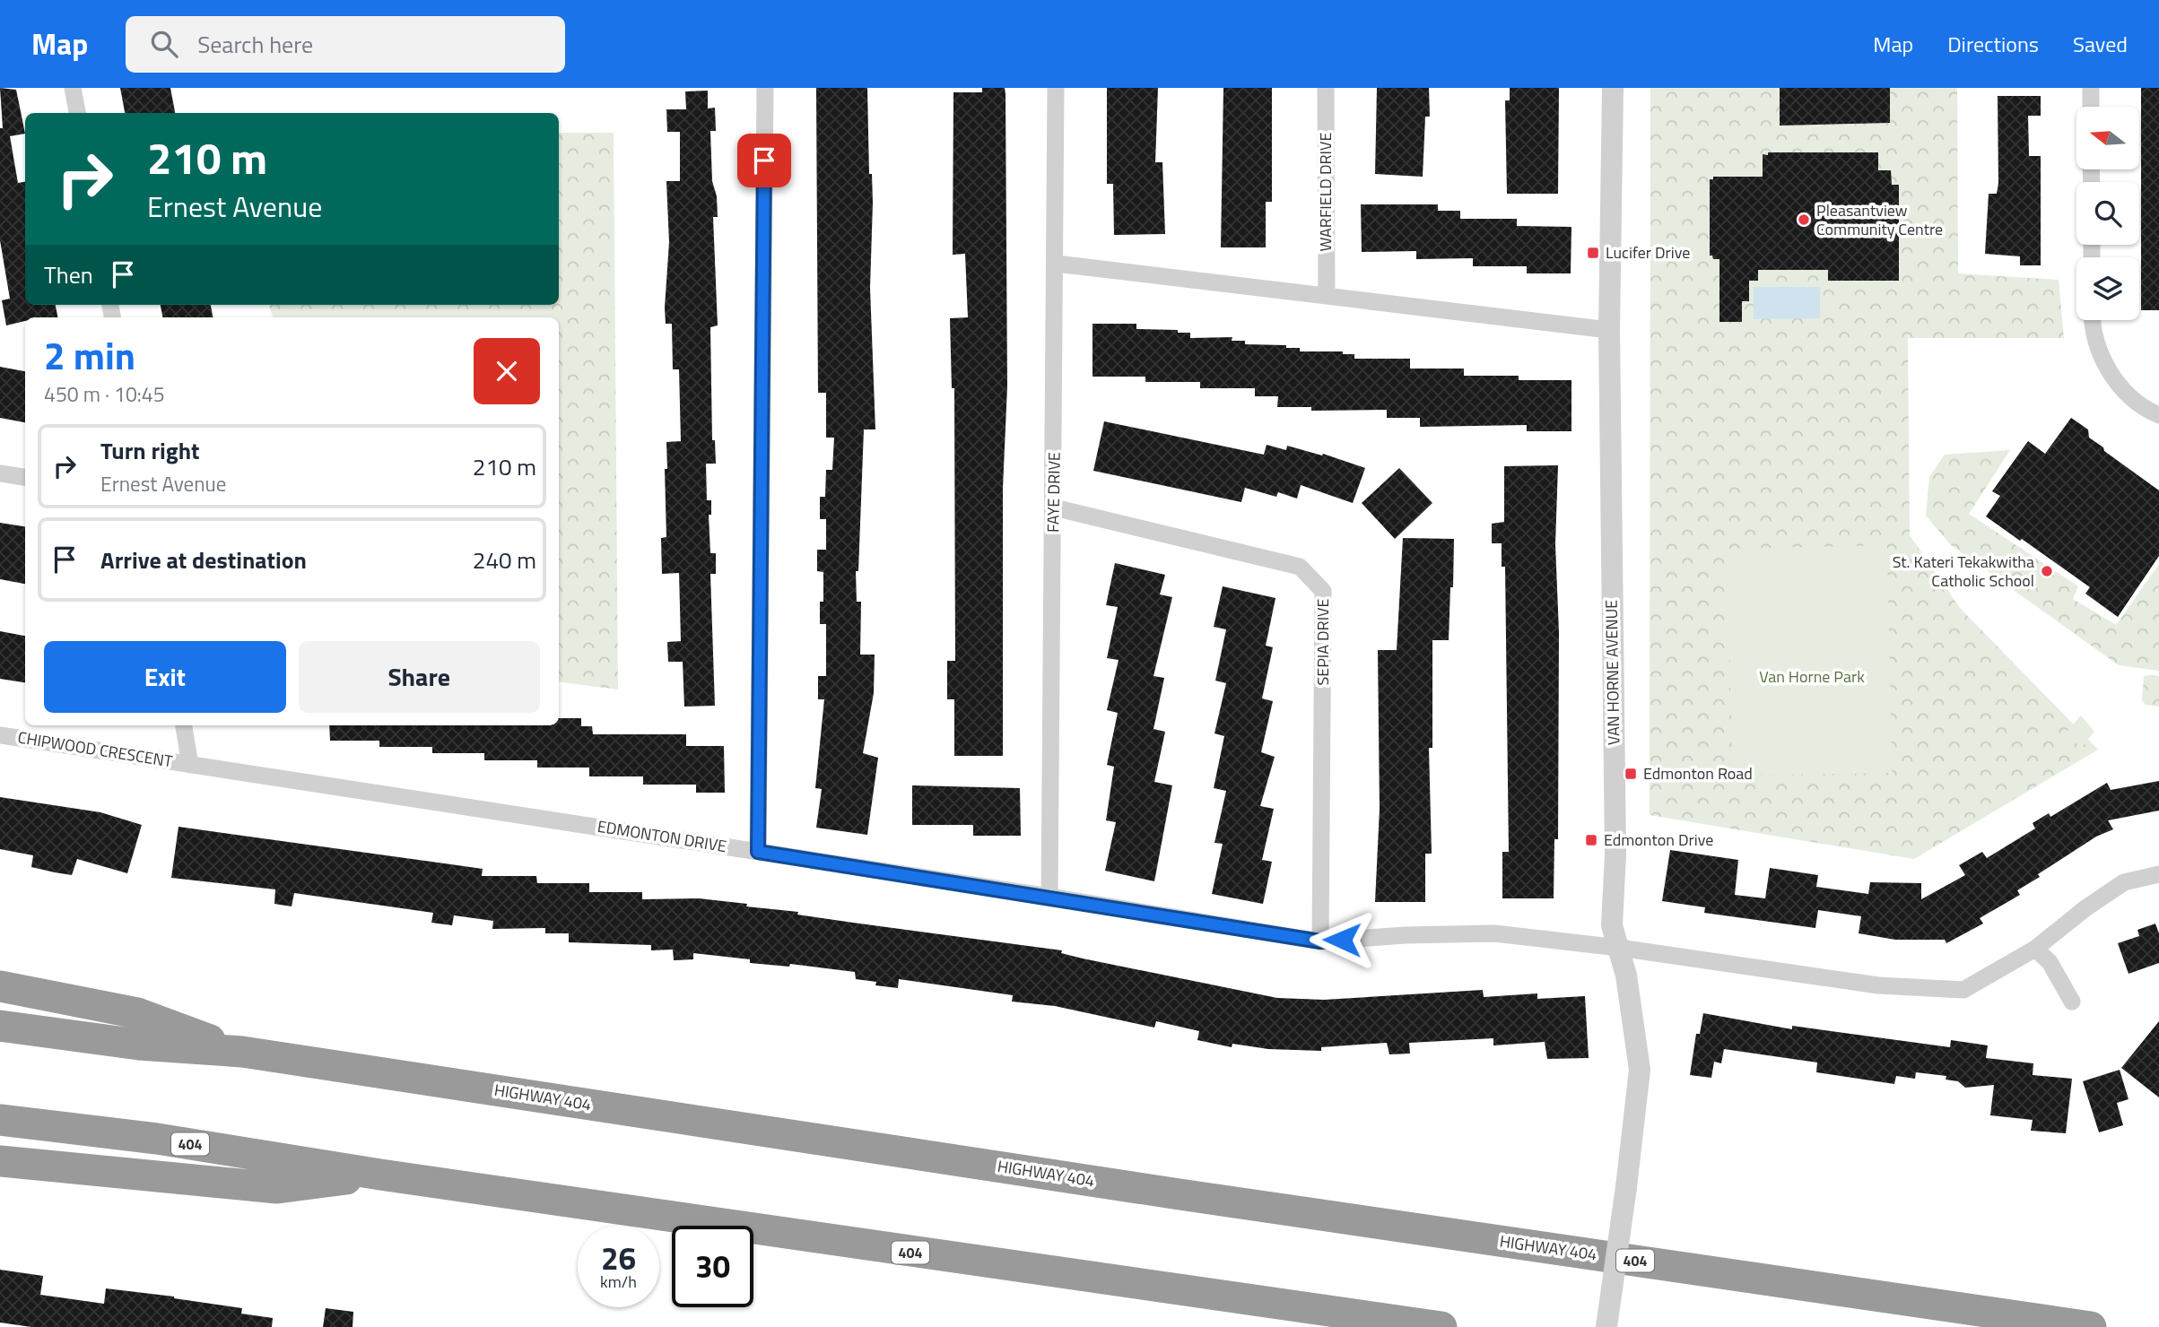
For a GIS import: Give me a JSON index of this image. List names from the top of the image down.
{
  "streets": {
    "highway": ["HIGHWAY 404", "404"],
    "street": [
      "WARFIELD DRIVE",
      "FAYE DRIVE",
      "SEPIA DRIVE",
      "VAN HORNE AVENUE",
      "CHIPWOOD CRESCENT",
      "EDMONTON DRIVE"
    ]
  },
  "crossings": [
    ["FAYE DRIVE", "SEPIA DRIVE"],
    ["FAYE DRIVE", "EDMONTON DRIVE"],
    ["SEPIA DRIVE", "EDMONTON DRIVE"],
    ["VAN HORNE AVENUE", "EDMONTON DRIVE"],
    ["CHIPWOOD CRESCENT", "EDMONTON DRIVE"]
  ],
  "parks": ["Van Horne Park"],
  "places": {
    "other": ["Pleasantview Community Centre", "St. Kateri Tekakwitha Catholic School"],
    "transit": ["Lucifer Drive", "Edmonton Road", "Edmonton Drive"]
  },
  "north": "left",
  "page": {
    "header": "Map",
    "search": "Search here",
    "nav": ["Map", "Directions", "Saved"],
    "turn": ["210 m", "Ernest Avenue"],
    "then": "Then",
    "heading": ["2 min", "450 m · 10:45"],
    "list": [
      {
        "name": "Turn right",
        "note": "Ernest Avenue",
        "value": "210 m"
      },
      {
        "name": "Arrive at destination",
        "value": "240 m"
      }
    ],
    "buttons": ["Exit", "Share"],
    "speed": "26 km/h",
    "limit": "30"
  }
}
